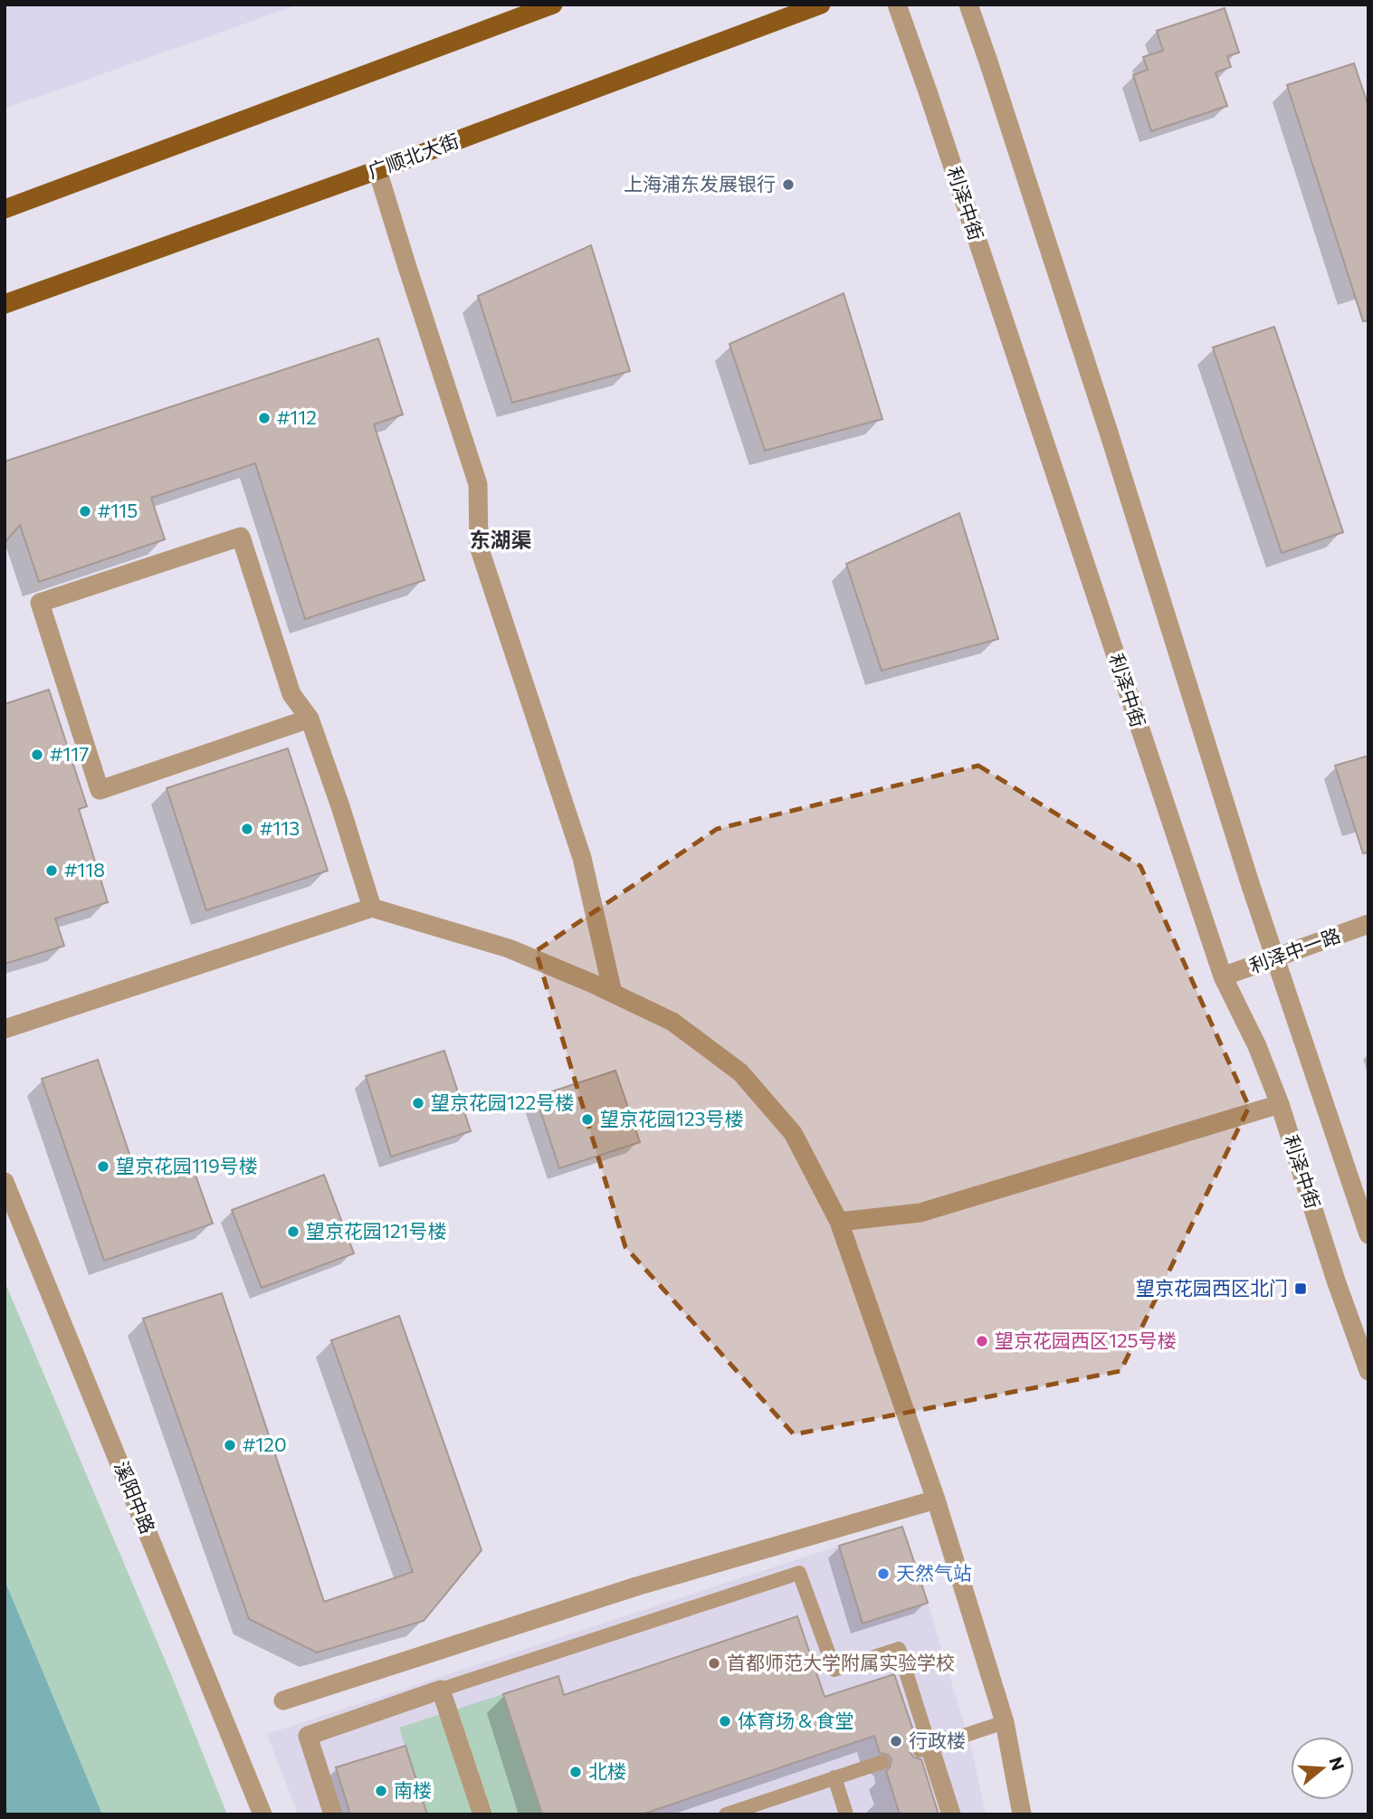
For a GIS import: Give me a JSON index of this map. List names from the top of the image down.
{
  "streets": {
    "main road": ["广顺北大街"],
    "street": ["利泽中街", "利泽中一路", "溪阳中路"]
  },
  "crossings": [
    ["利泽中街", "利泽中一路"]
  ],
  "districts": ["东湖渠"],
  "places": {
    "other": [
      "上海浦东发展银行",
      "#112",
      "#115",
      "#117",
      "#113",
      "#118",
      "望京花园122号楼",
      "望京花园123号楼",
      "望京花园119号楼",
      "望京花园121号楼",
      "望京花园西区125号楼",
      "#120",
      "天然气站",
      "首都师范大学附属实验学校",
      "体育场 & 食堂",
      "行政楼",
      "北楼",
      "南楼"
    ],
    "transit": ["望京花园西区北门"]
  },
  "north": "right"
}
